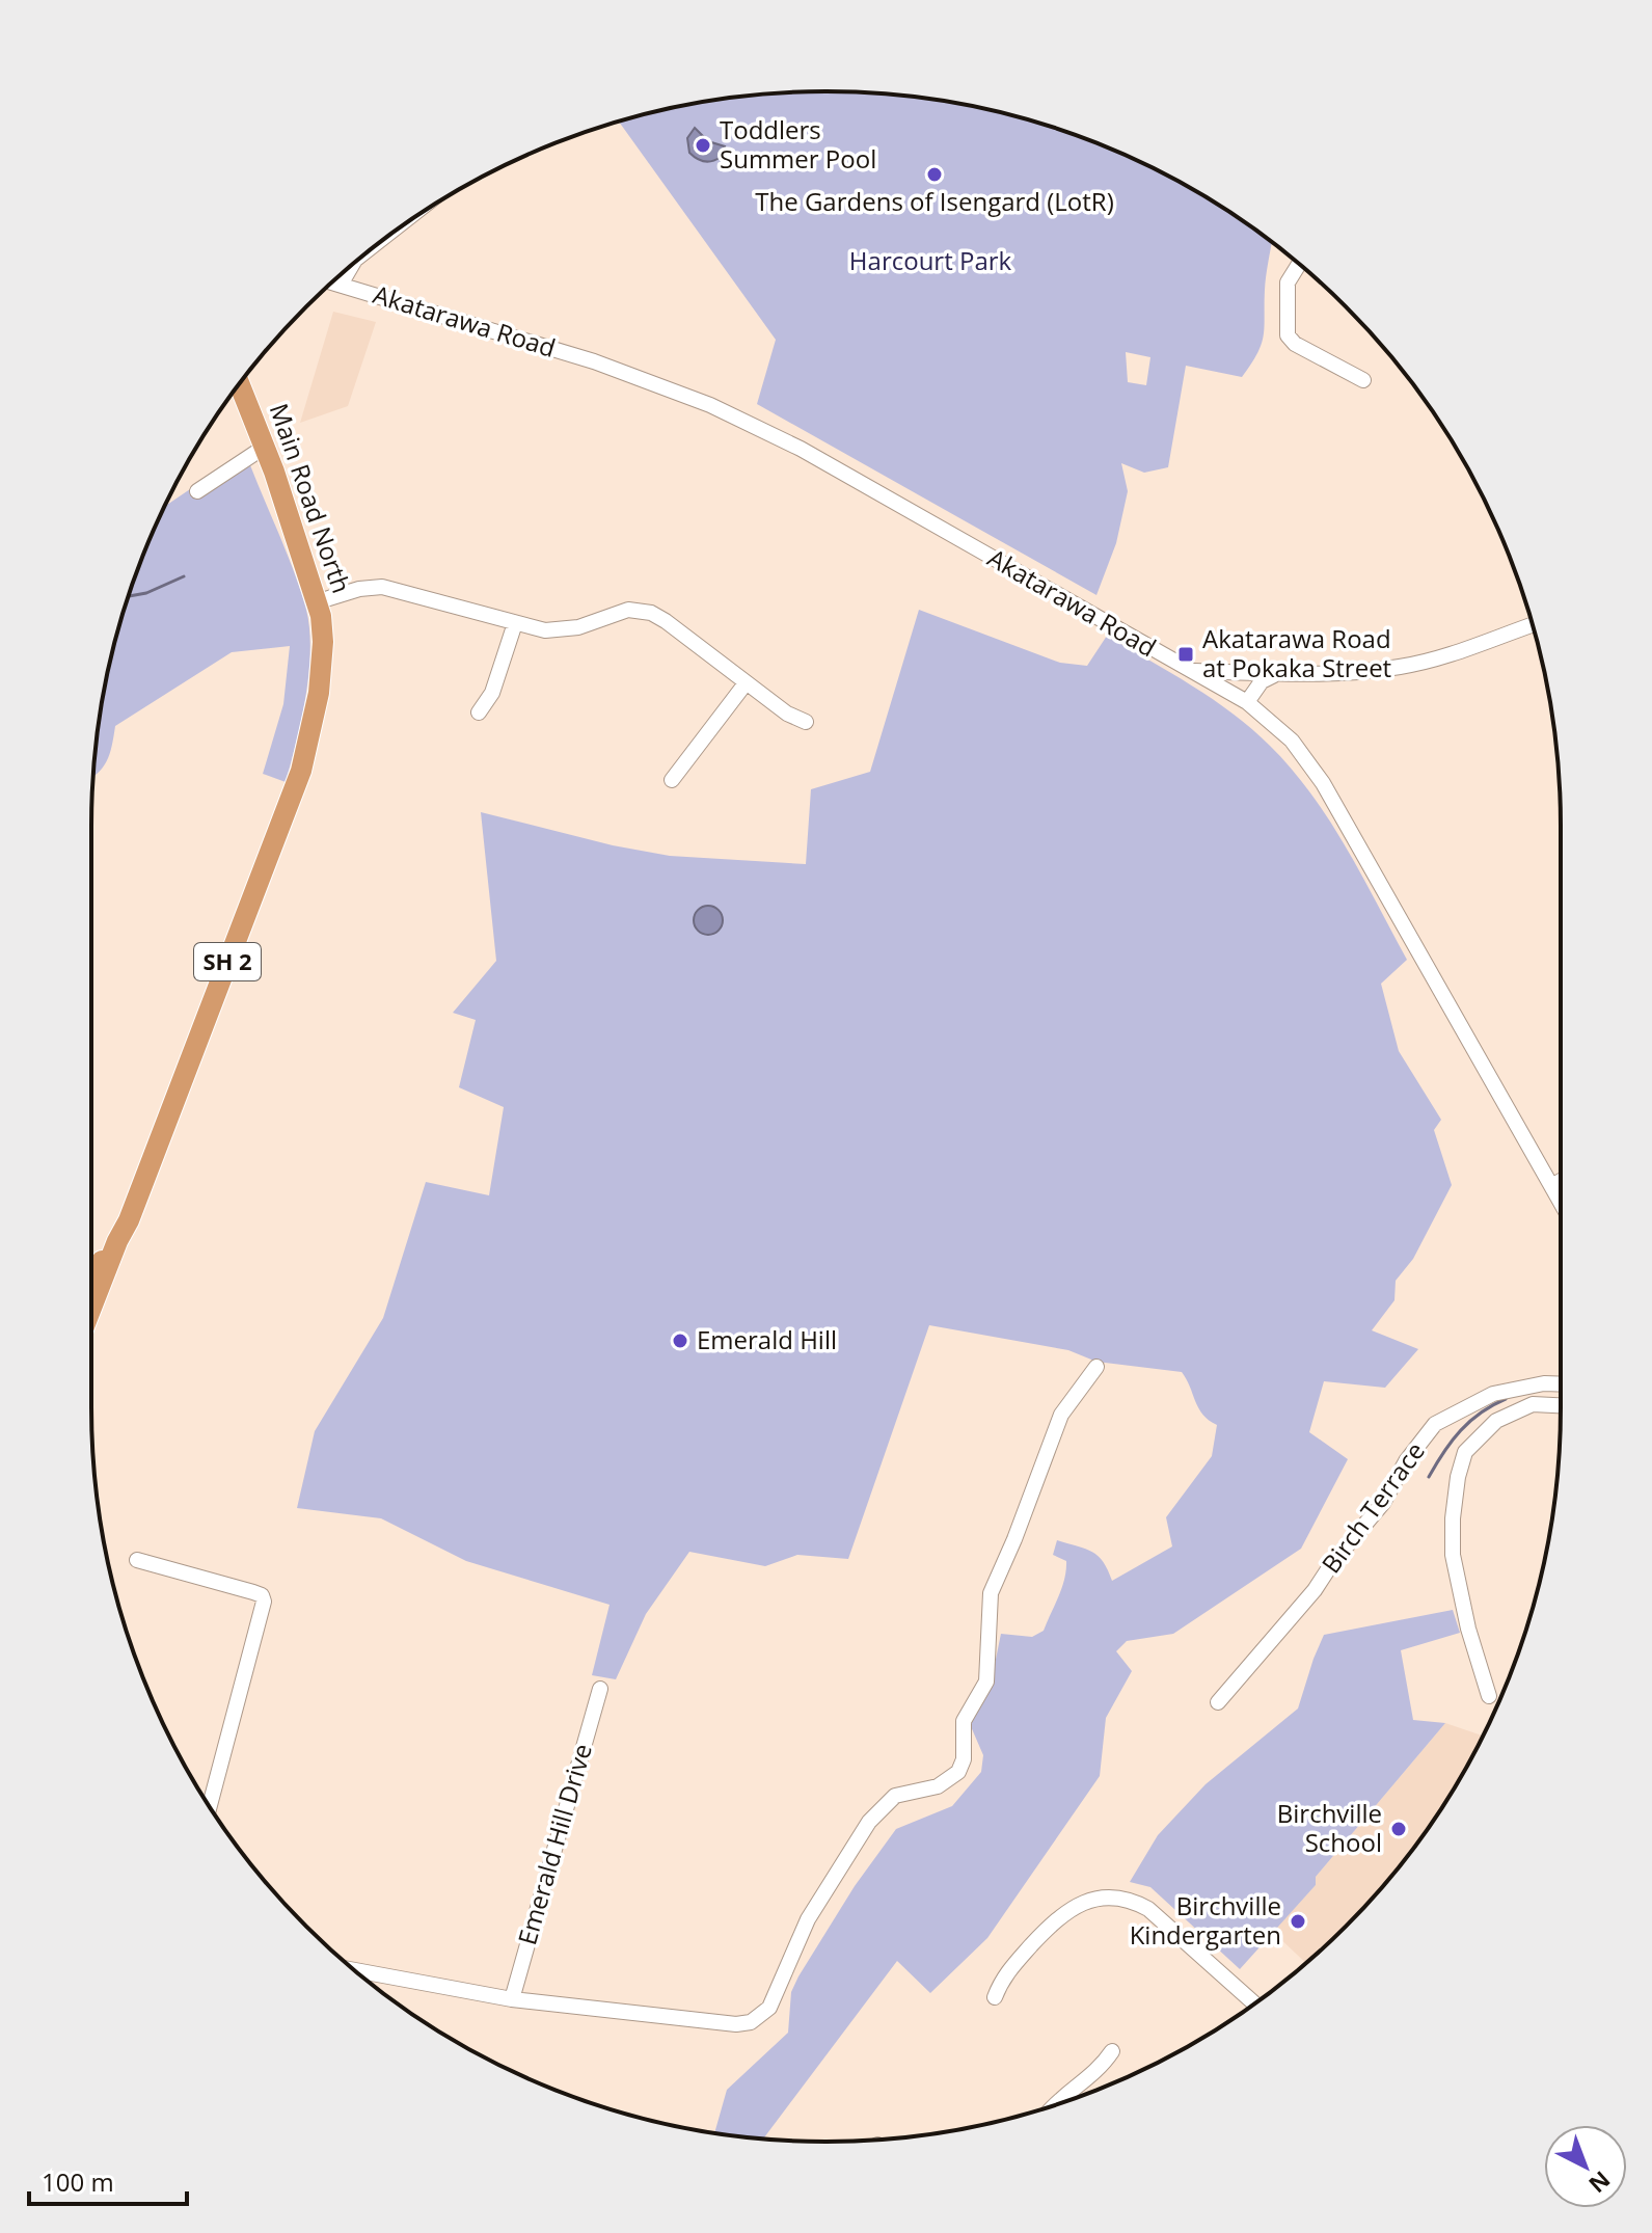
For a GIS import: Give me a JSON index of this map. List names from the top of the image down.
{
  "streets": {
    "highway": ["Main Road North", "SH 2"],
    "street": ["Akatarawa Road", "Birch Terrace", "Emerald Hill Drive"]
  },
  "parks": ["Harcourt Park"],
  "places": {
    "other": [
      "Toddlers Summer Pool",
      "The Gardens of Isengard (LotR)",
      "Emerald Hill",
      "Birchville School",
      "Birchville Kindergarten"
    ],
    "transit": ["Akatarawa Road at Pokaka Street"]
  },
  "scale_bar": "100 m",
  "north": "bottom right"
}
